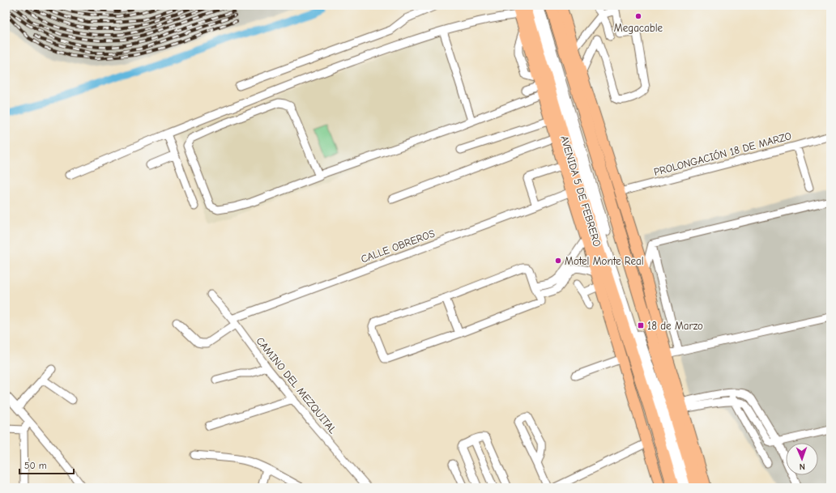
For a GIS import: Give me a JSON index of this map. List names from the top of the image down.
{
  "streets": {
    "highway": ["AVENIDA 5 DE FEBRERO"],
    "street": ["PROLONGACIÓN 18 DE MARZO", "CALLE OBREROS", "CAMINO DEL MEZQUITAL"]
  },
  "crossings": [
    ["AVENIDA 5 DE FEBRERO", "CALLE OBREROS"],
    ["CALLE OBREROS", "CAMINO DEL MEZQUITAL"]
  ],
  "places": {
    "other": ["Megacable", "Motel Monte Real"],
    "transit": ["18 de Marzo"]
  },
  "scale_bar": "50 m",
  "north": "bottom"
}
